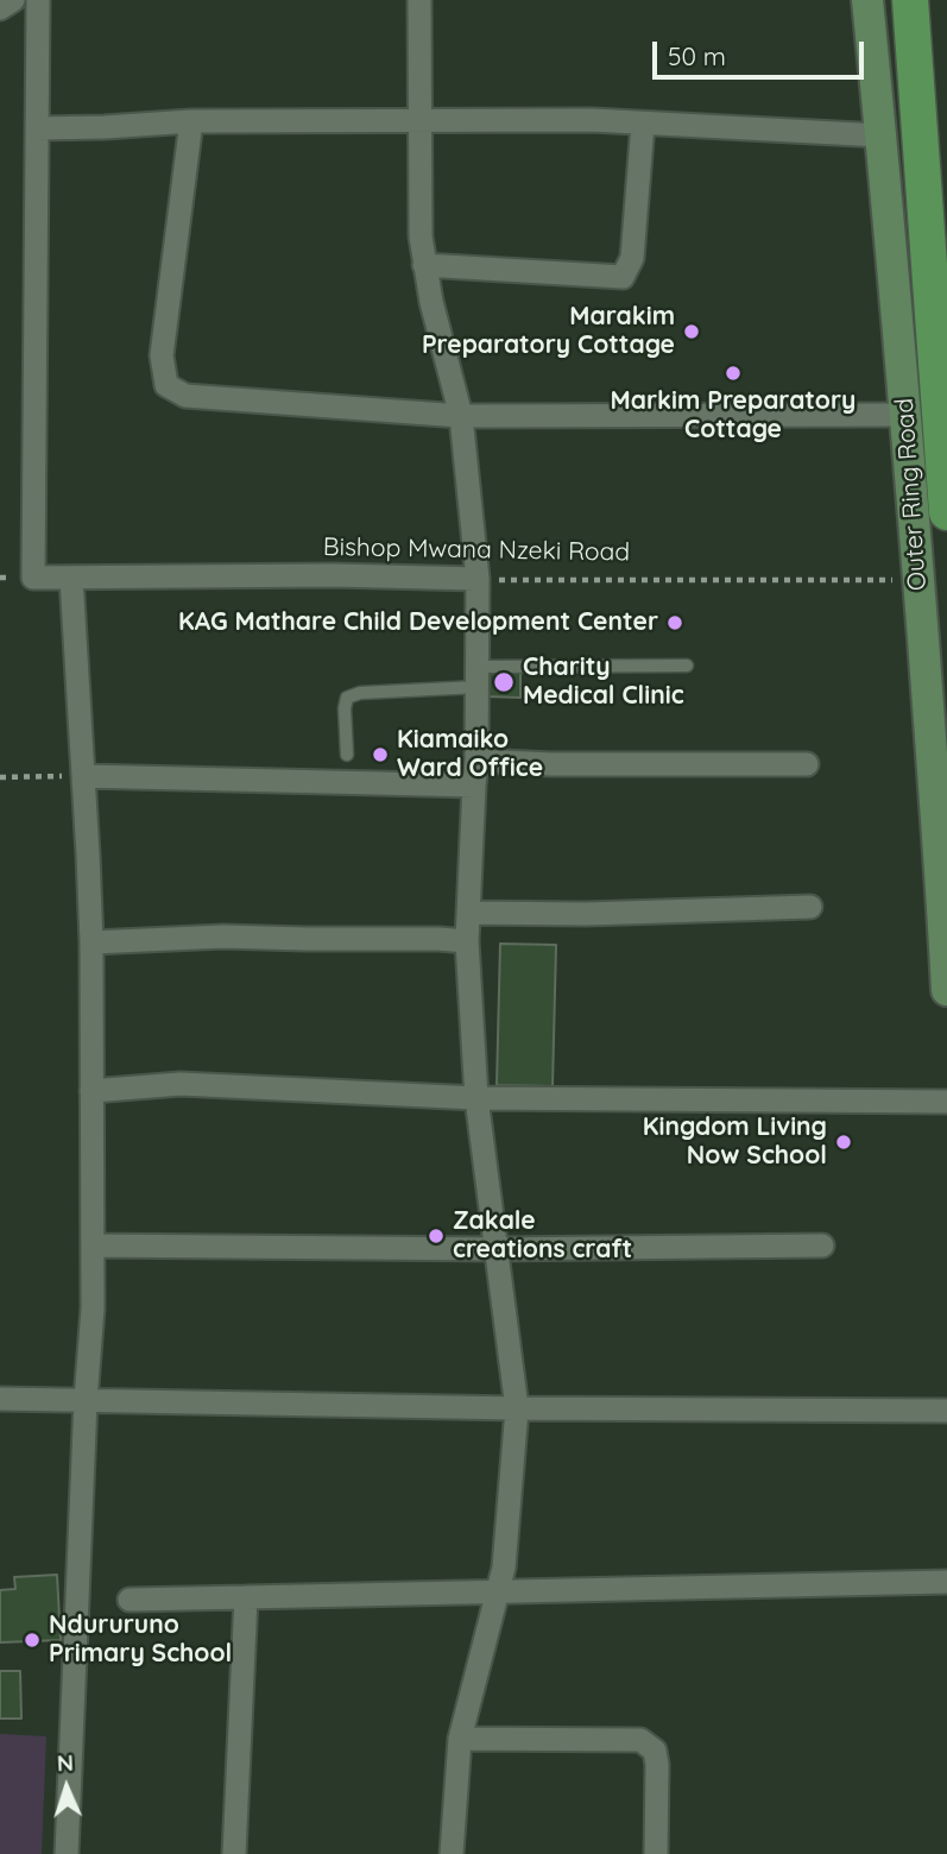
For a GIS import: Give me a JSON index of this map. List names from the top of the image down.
{
  "streets": {
    "main road": ["Outer Ring Road"],
    "street": ["Bishop Mwana Nzeki Road"]
  },
  "crossings": [
    ["Outer Ring Road", "Bishop Mwana Nzeki Road"]
  ],
  "places": [
    "Marakim Preparatory Cottage",
    "Markim Preparatory Cottage",
    "KAG Mathare Child Development Center",
    "Charity Medical Clinic",
    "Kiamaiko Ward Office",
    "Kingdom Living Now School",
    "Zakale creations craft",
    "Ndururuno Primary School"
  ],
  "scale_bar": "50 m",
  "north": "top"
}
